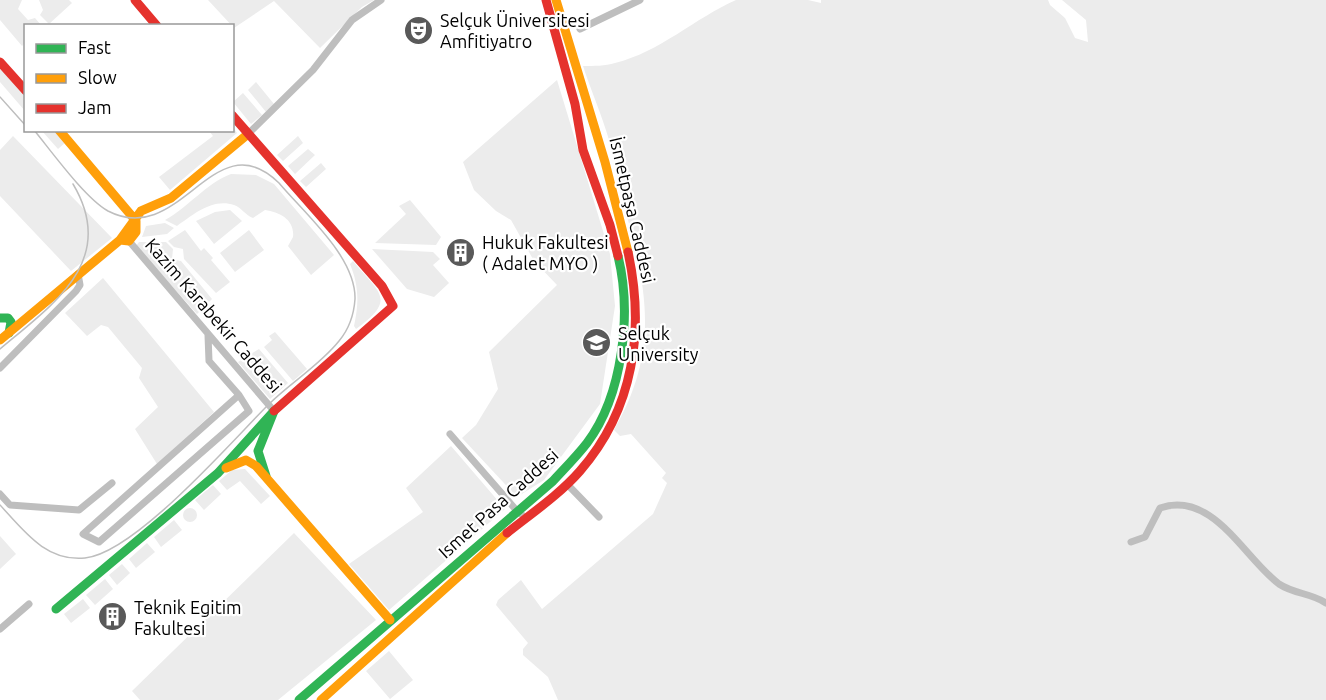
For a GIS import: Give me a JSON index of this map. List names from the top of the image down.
{
  "streets": {
    "main road": ["İsmetpaşa Caddesi", "Kazim Karabekir Caddesi", "Ismet Pasa Caddesi"]
  },
  "places": {
    "theatre": ["Selçuk Üniversitesi Amfitiyatro"],
    "building": ["Hukuk Fakultesi ( Adalet MYO )", "Teknik Egitim Fakultesi"],
    "school or university": ["Selçuk University"]
  },
  "legend": ["Fast", "Slow", "Jam"]
}
